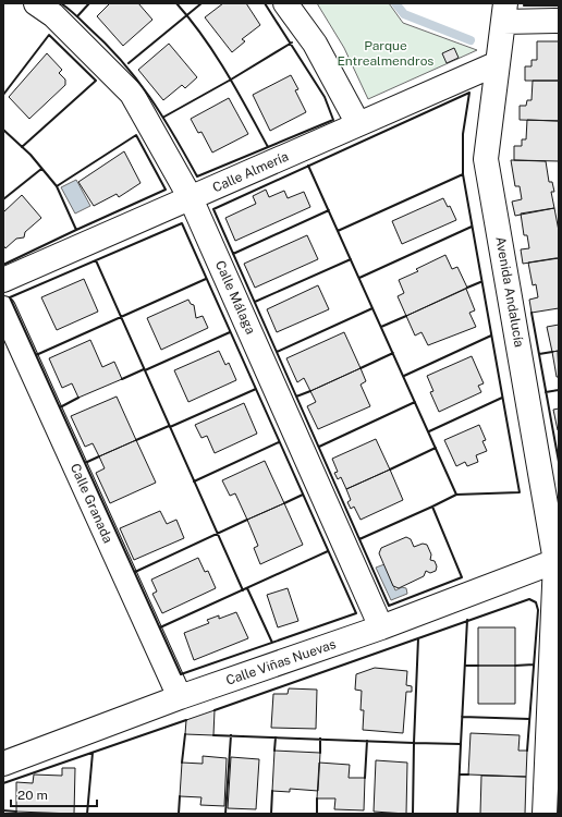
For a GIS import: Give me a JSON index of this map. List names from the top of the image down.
{
  "streets": {
    "street": [
      "Calle Almería",
      "Avenida Andalucía",
      "Calle Málaga",
      "Calle Granada",
      "Calle Viñas Nuevas"
    ]
  },
  "crossings": [
    ["Calle Almería", "Avenida Andalucía"],
    ["Calle Almería", "Calle Málaga"],
    ["Avenida Andalucía", "Calle Viñas Nuevas"],
    ["Calle Málaga", "Calle Viñas Nuevas"],
    ["Calle Granada", "Calle Viñas Nuevas"]
  ],
  "parks": ["Parque Entrealmendros"],
  "scale_bar": "20 m"
}
